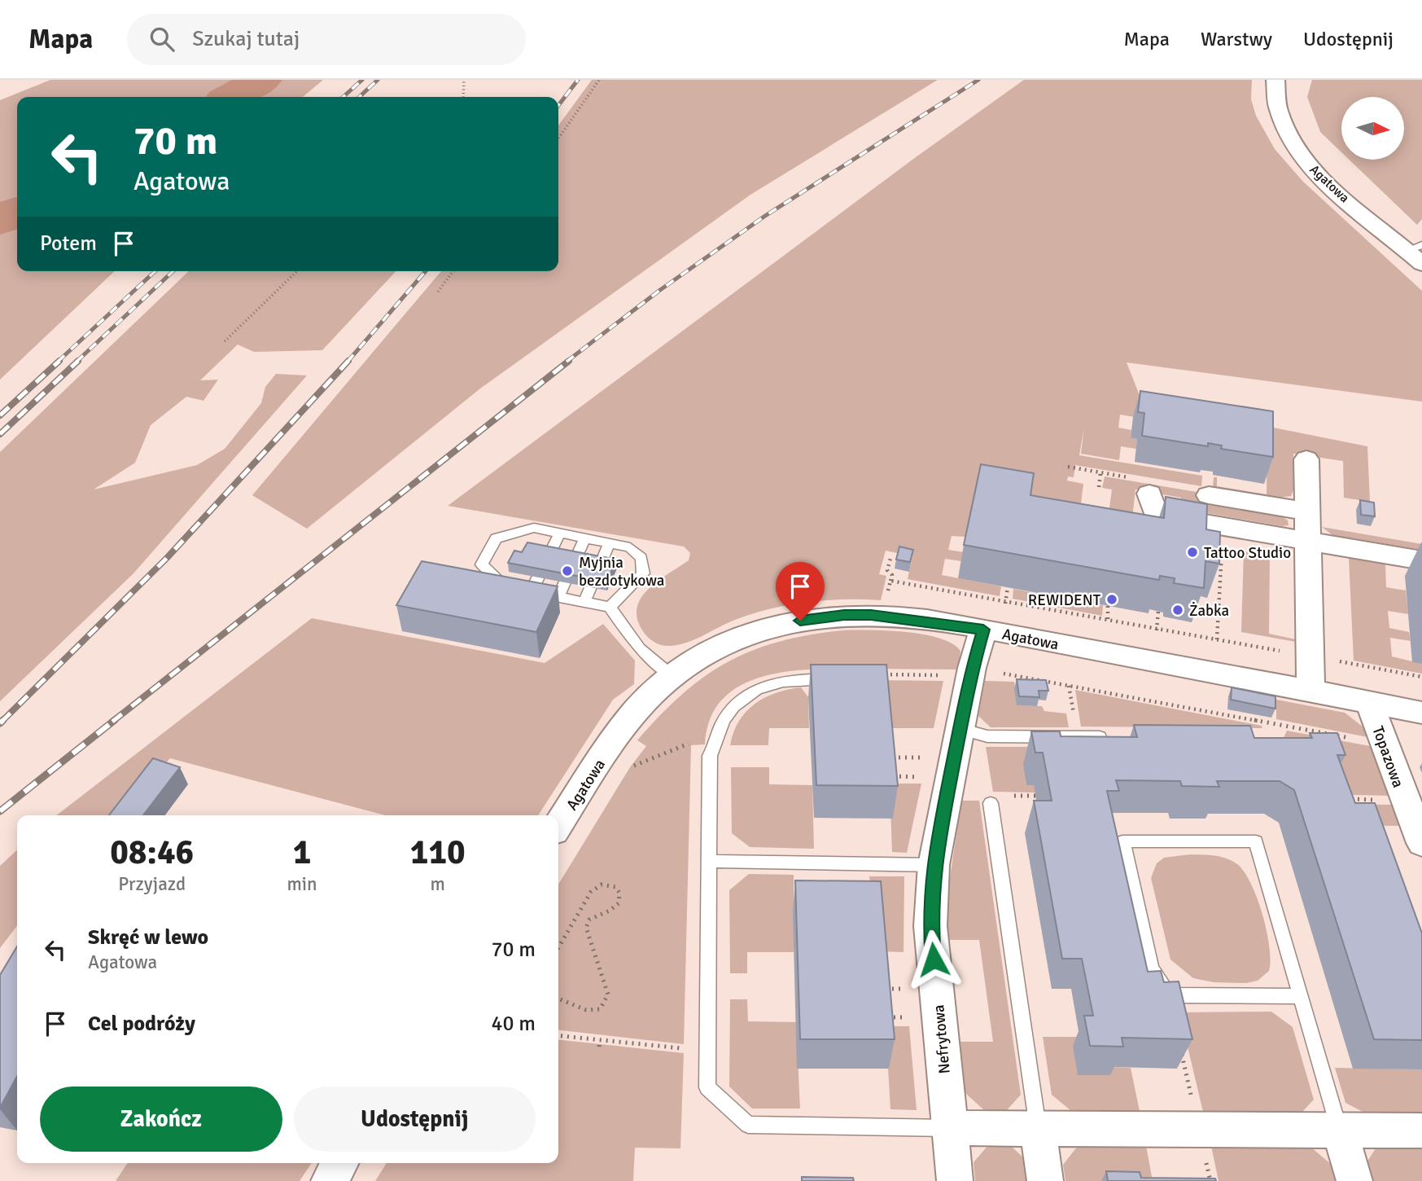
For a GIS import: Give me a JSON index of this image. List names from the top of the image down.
{
  "streets": {
    "street": ["Agatowa", "Topazowa", "Nefrytowa"]
  },
  "crossings": [
    ["Agatowa", "Topazowa"],
    ["Agatowa", "Nefrytowa"]
  ],
  "places": [
    "Tattoo Studio",
    "Myjnia bezdotykowa",
    "REWIDENT",
    "Żabka"
  ],
  "north": "right",
  "page": {
    "header": "Mapa",
    "search": "Szukaj tutaj",
    "nav": ["Mapa", "Warstwy", "Udostępnij"],
    "turn": ["70 m", "Agatowa"],
    "then": "Potem",
    "eta": [
      "08:46",
      "Przyjazd",
      "1",
      "min",
      "110",
      "m"
    ],
    "list": [
      {
        "name": "Skręć w lewo",
        "note": "Agatowa",
        "value": "70 m"
      },
      {
        "name": "Cel podróży",
        "value": "40 m"
      }
    ],
    "buttons": ["Zakończ", "Udostępnij"]
  }
}
